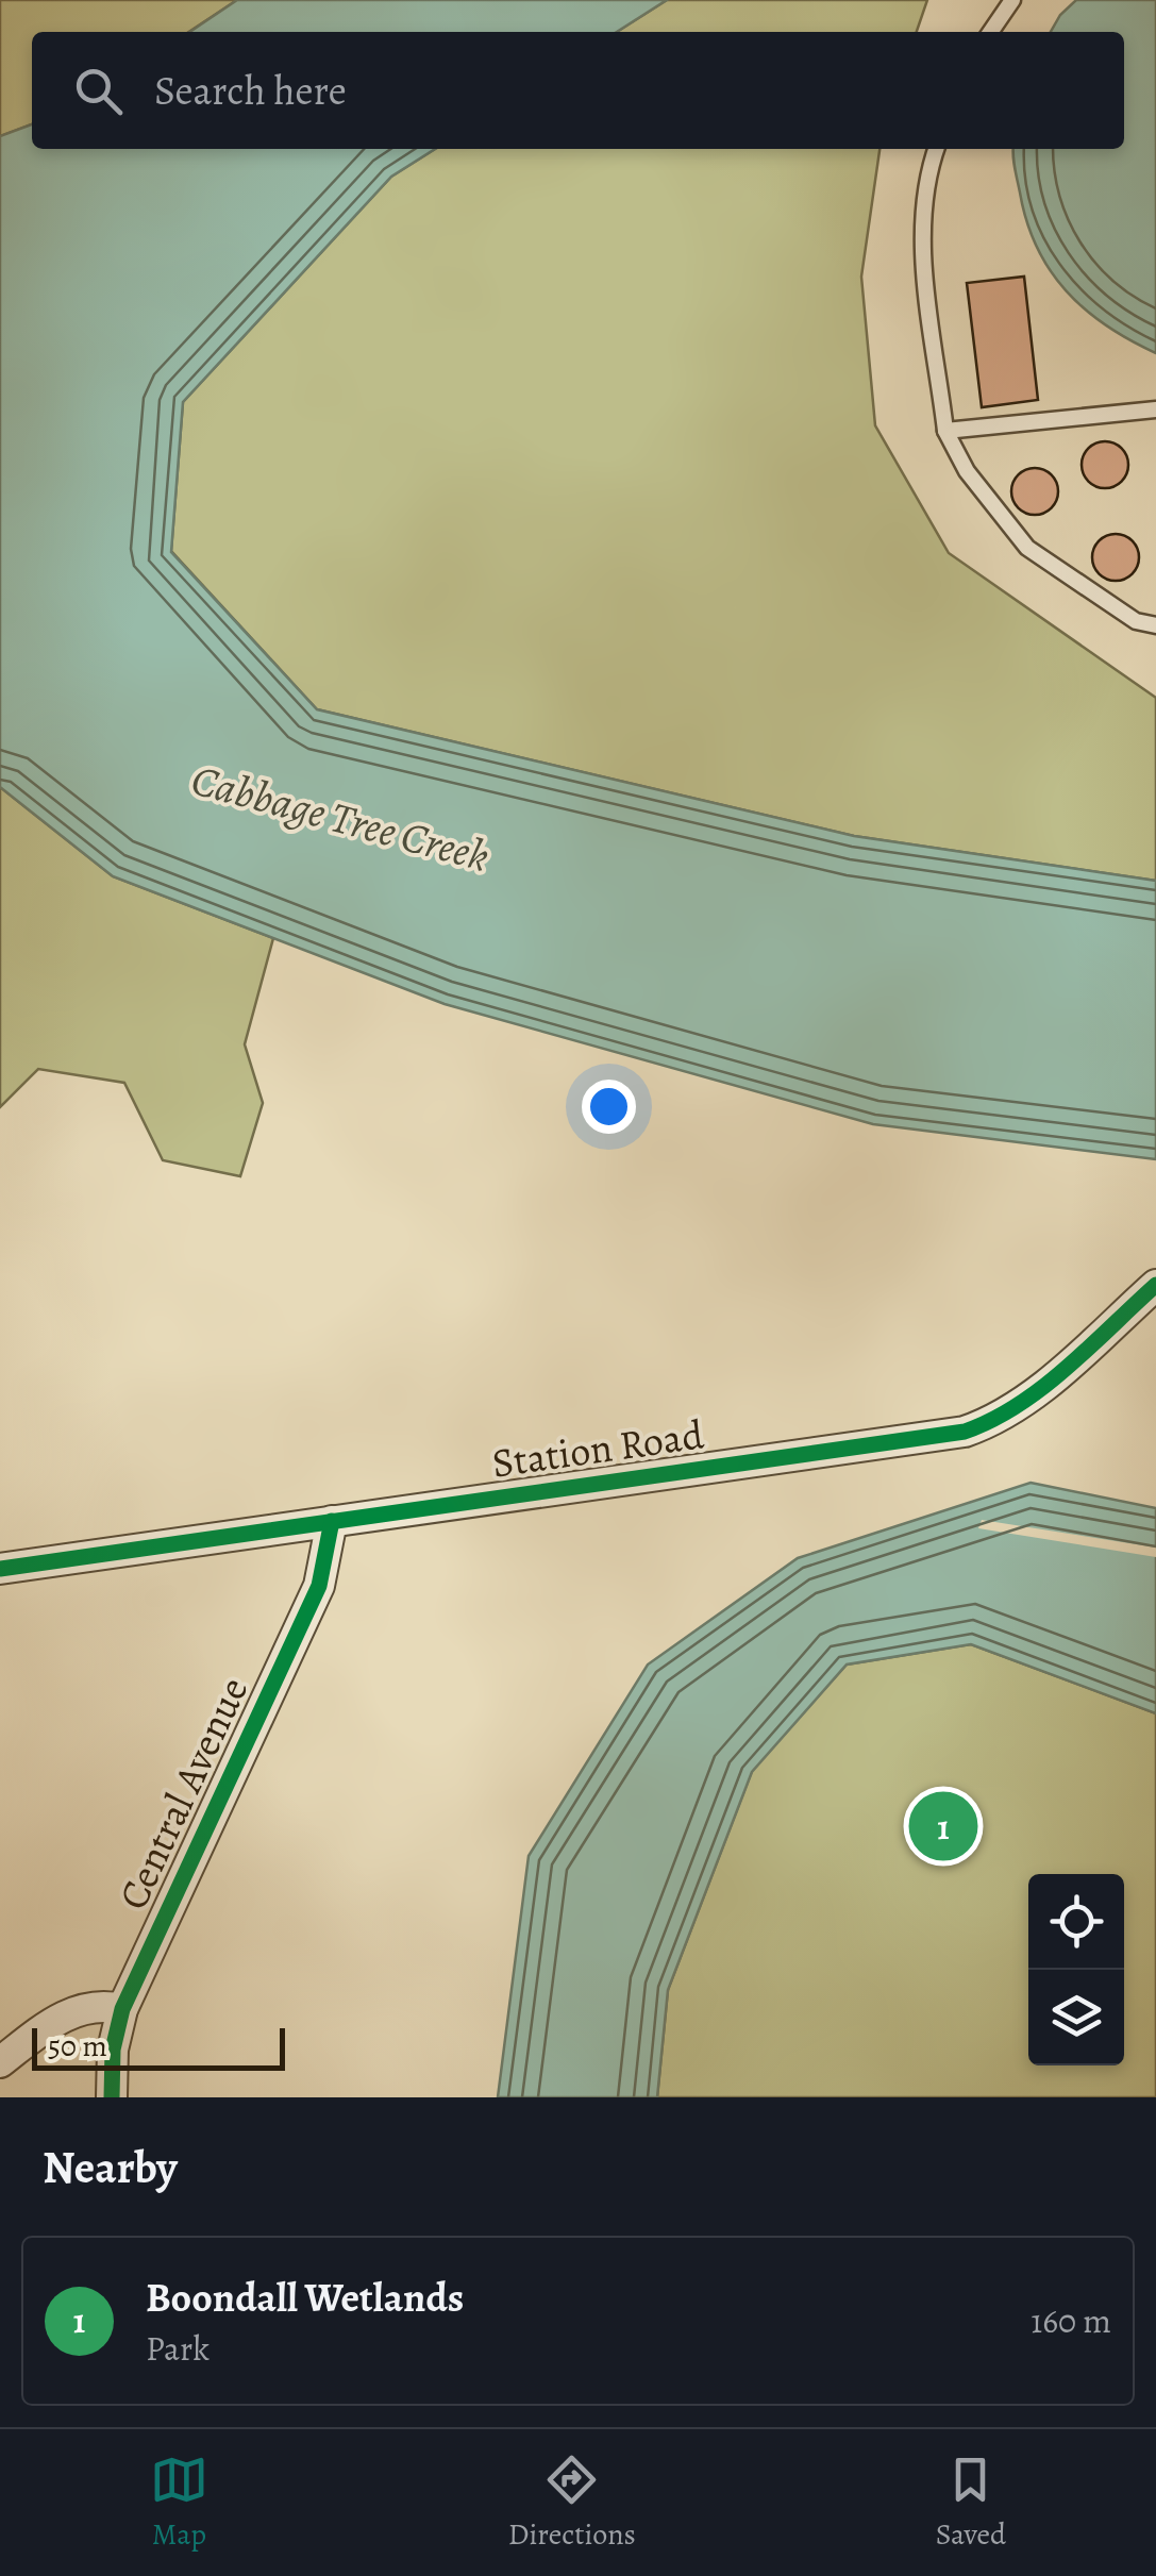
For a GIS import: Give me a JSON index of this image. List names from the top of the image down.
{
  "streets": {
    "street": ["Station Road", "Central Avenue"]
  },
  "crossings": [
    ["Station Road", "Central Avenue"]
  ],
  "water": ["Cabbage Tree Creek"],
  "scale_bar": "50 m",
  "page": {
    "search": "Search here",
    "pins": "1",
    "scale": "50 m",
    "heading": "Nearby",
    "list": [
      {
        "mark": "1",
        "name": "Boondall Wetlands",
        "note": "Park",
        "value": "160 m"
      }
    ],
    "nav": ["Map", "Directions", "Saved"]
  }
}
